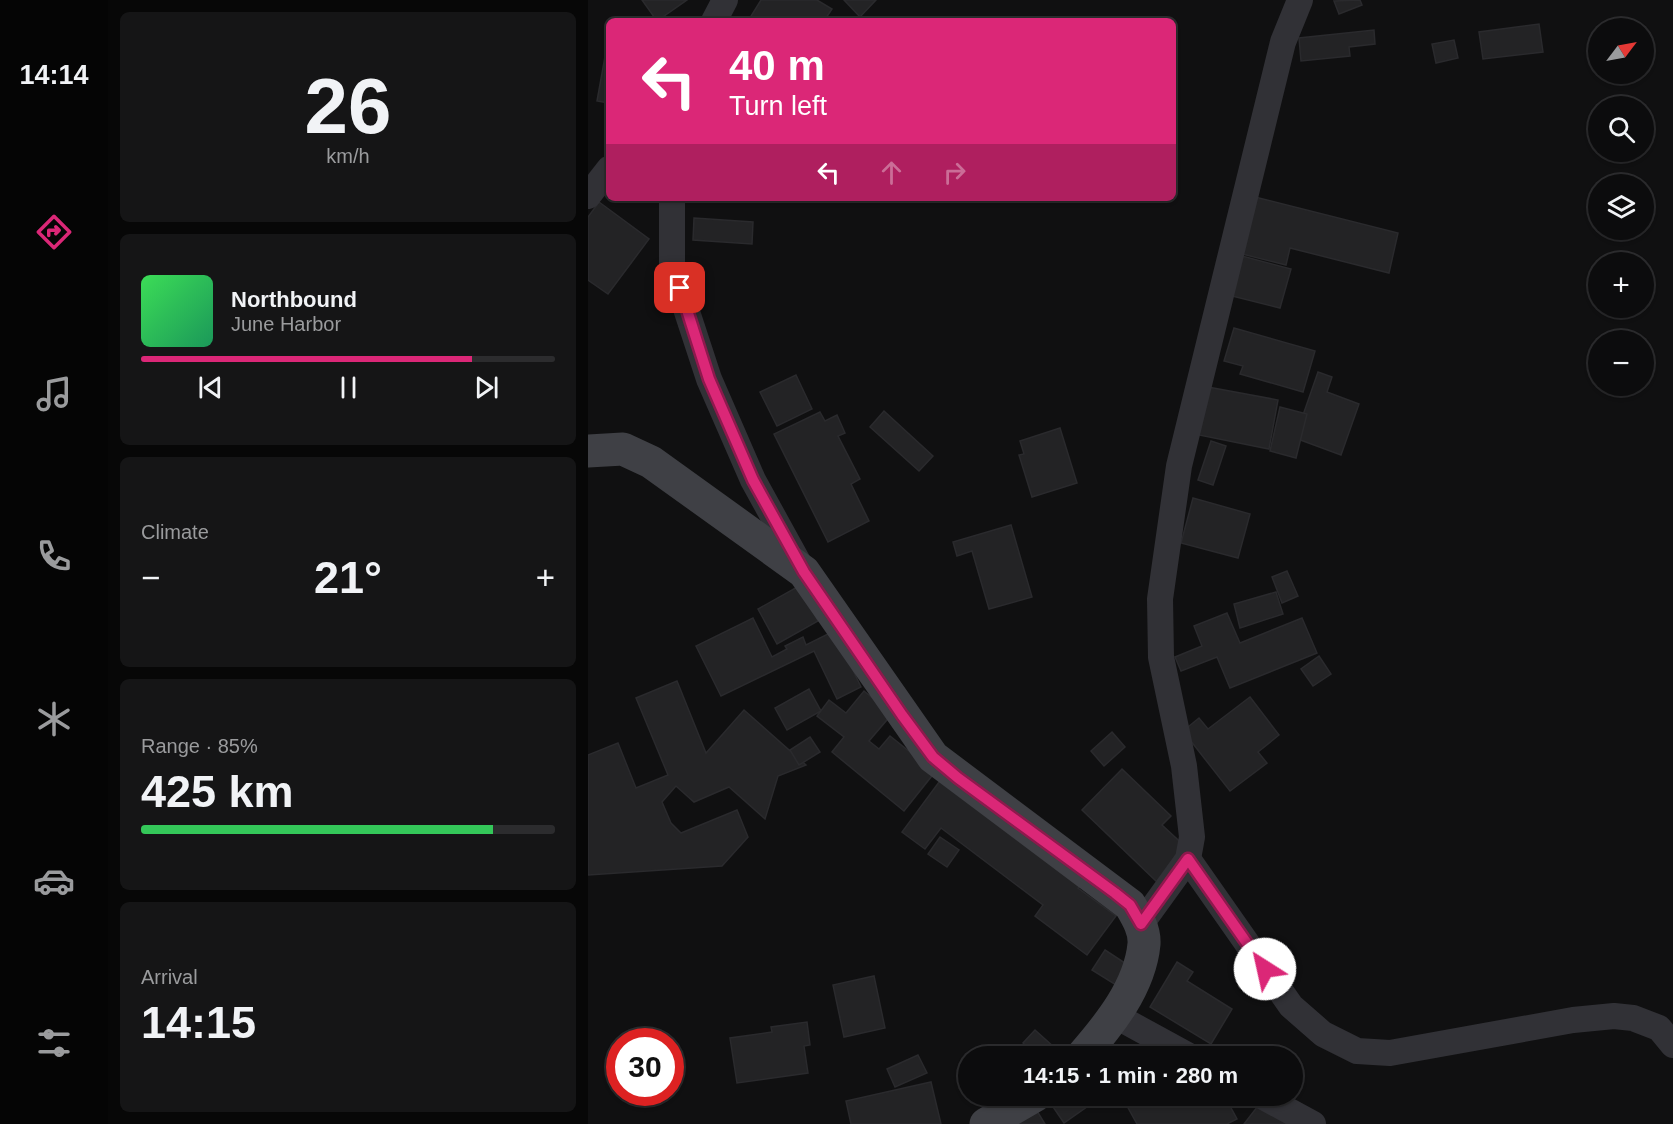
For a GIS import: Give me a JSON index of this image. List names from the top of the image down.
{
  "north": "top right",
  "page": {
    "tabs": "14:14",
    "tile": [
      ["26", "km/h"],
      "Climate",
      ["Range · 85%", "425 km"],
      ["Arrival", "14:15"]
    ],
    "map_buttons": ["+", "−"],
    "turn": ["40 m", "Turn left"],
    "song": ["Northbound", "June Harbor"],
    "heat": ["−", "21°", "+"],
    "limit": "30",
    "trip": "14:15 · 1 min · 280 m"
  }
}
